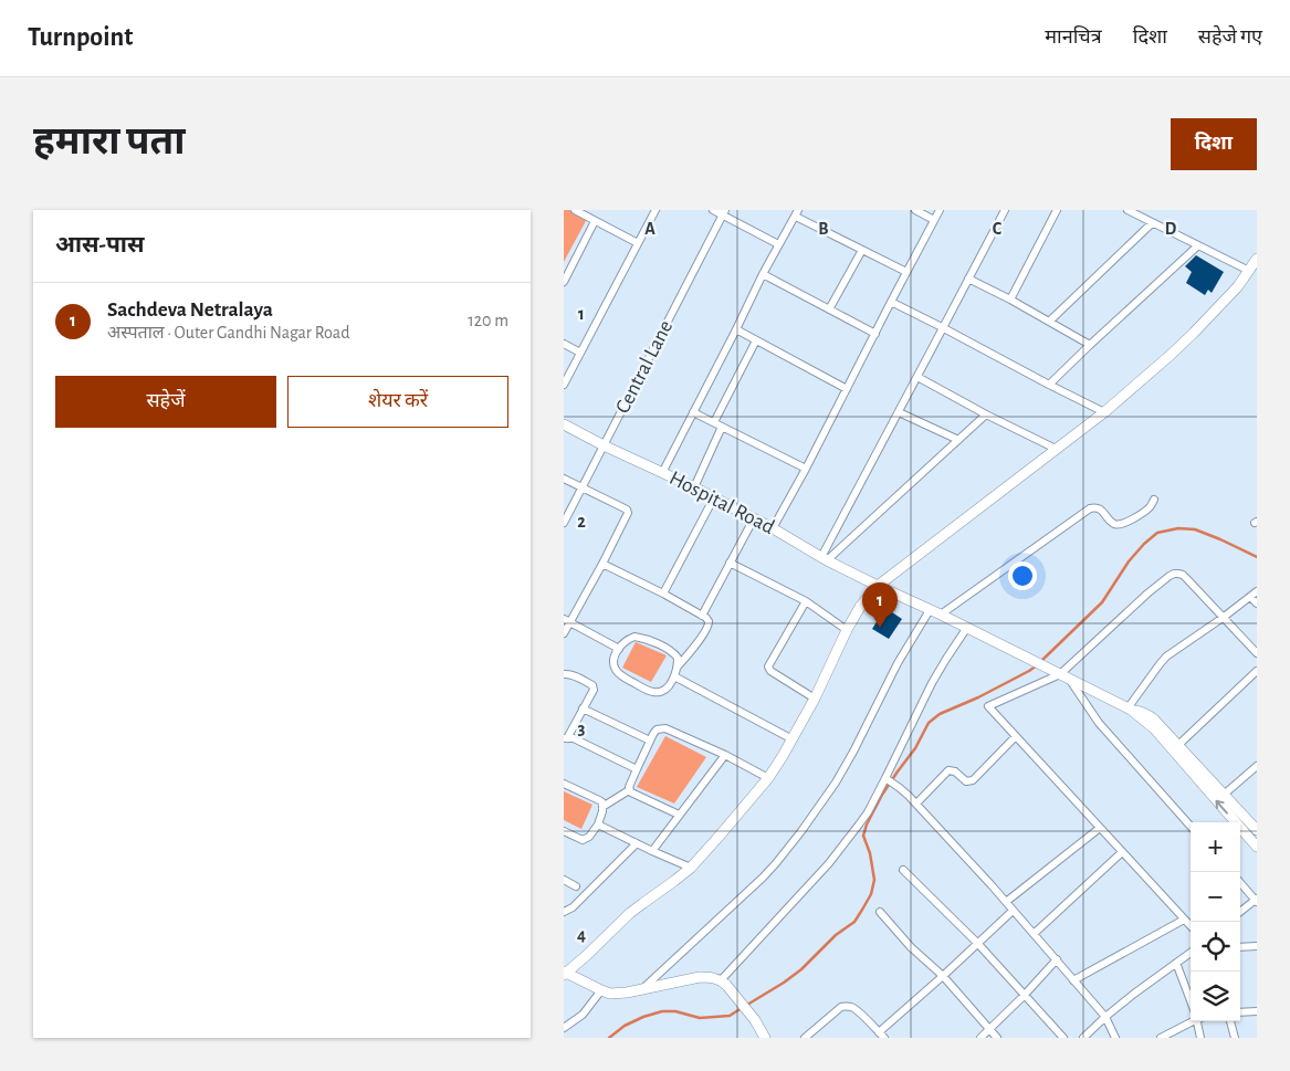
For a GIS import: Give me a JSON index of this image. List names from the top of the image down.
{
  "streets": {
    "street": ["Central Lane", "Hospital Road"]
  },
  "crossings": [
    ["Central Lane", "Hospital Road"]
  ],
  "page": {
    "header": "Turnpoint",
    "nav": ["मानचित्र", "दिशा", "सहेजे गए"],
    "buttons": [
      "दिशा",
      ["सहेजें", "शेयर करें"]
    ],
    "title": "हमारा पता",
    "heading": "आस-पास",
    "list": [
      {
        "mark": "1",
        "name": "Sachdeva Netralaya",
        "note": "अस्पताल · Outer Gandhi Nagar Road",
        "value": "120 m"
      }
    ],
    "pins": "1",
    "map_buttons": ["+", "−"]
  },
  "grid": {
    "columns": [
      "A",
      "B",
      "C",
      "D"
    ],
    "rows": [
      "1",
      "2",
      "3",
      "4"
    ]
  }
}
